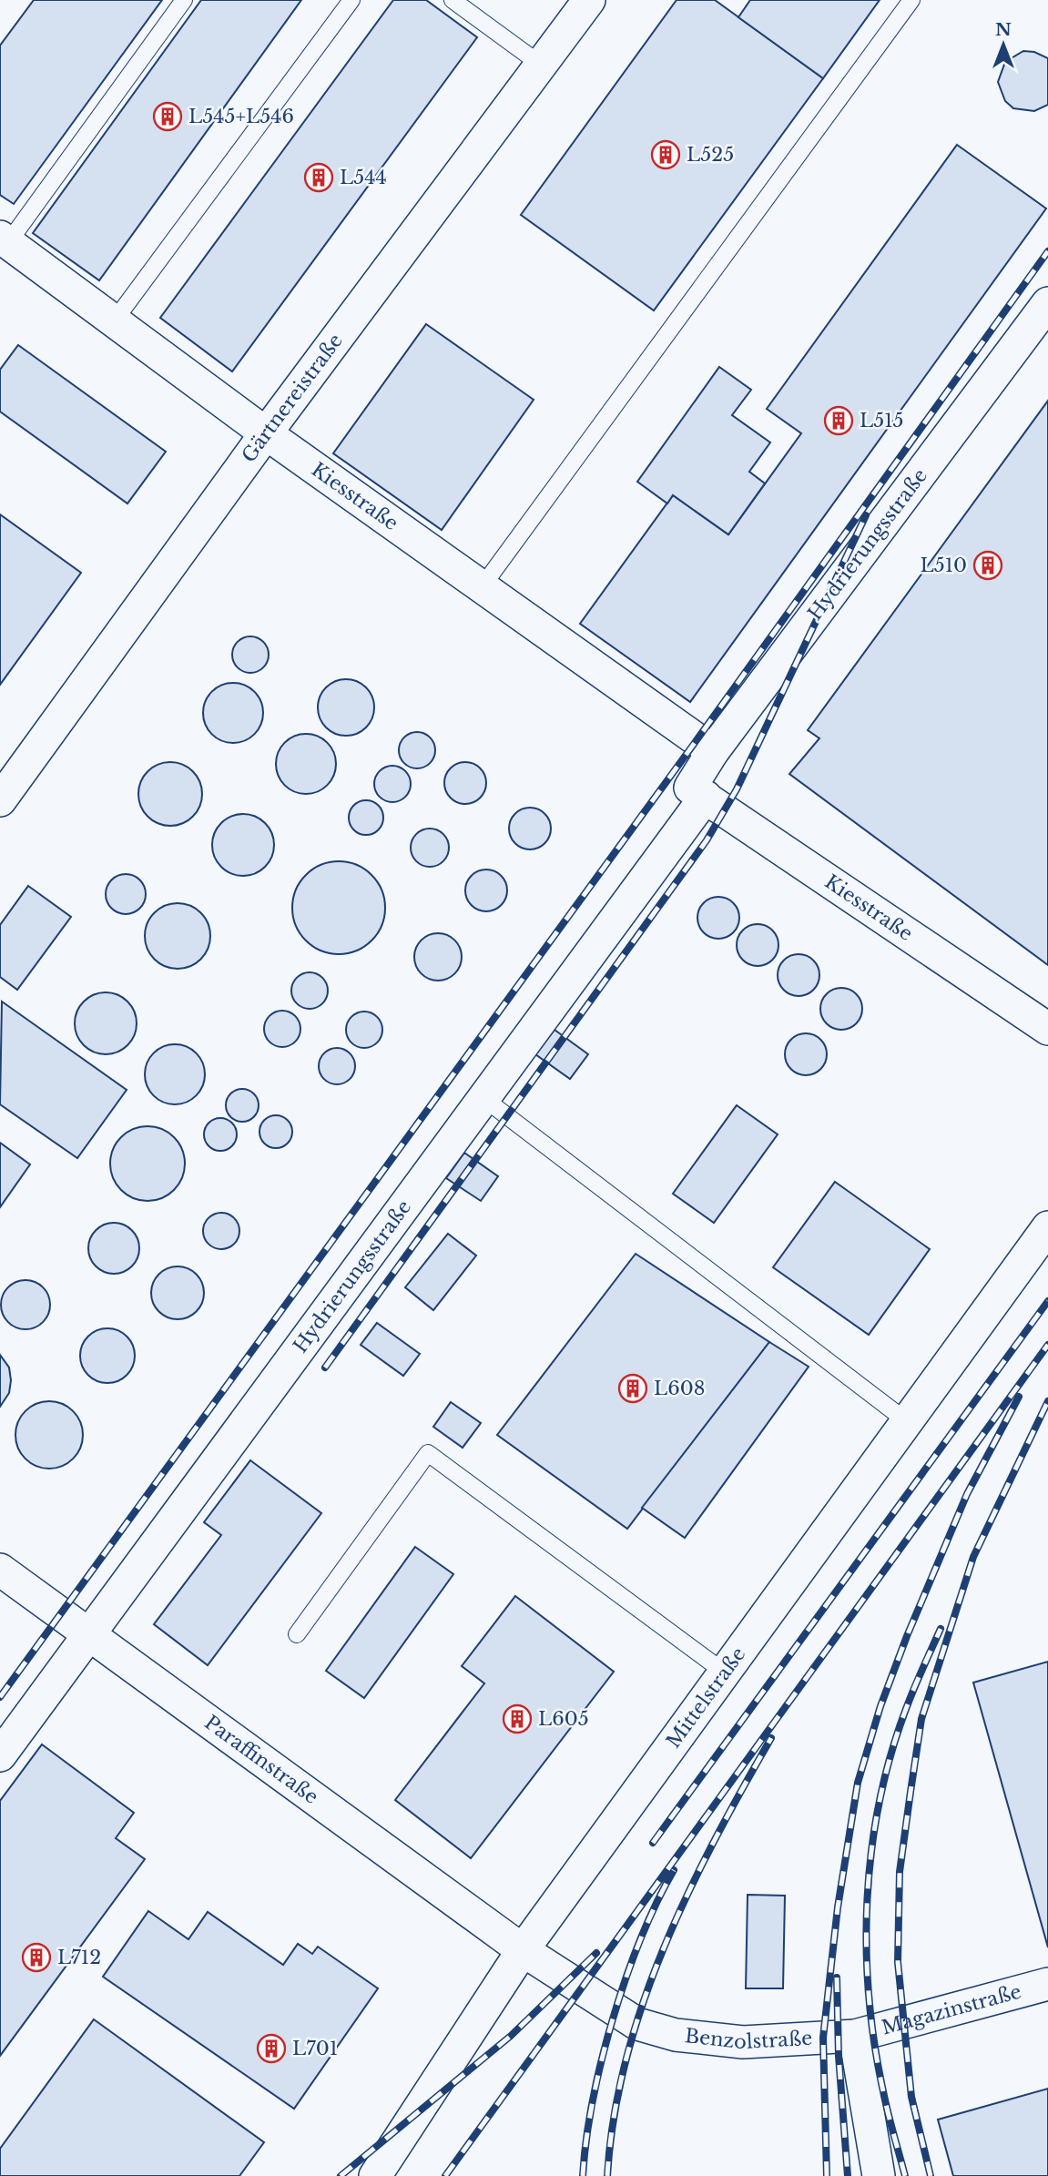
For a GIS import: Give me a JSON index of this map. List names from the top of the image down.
{
  "streets": {
    "street": [
      "Gärtnereistraße",
      "Kiesstraße",
      "Hydrierungsstraße",
      "Mittelstraße",
      "Paraffinstraße",
      "Magazinstraße",
      "Benzolstraße"
    ]
  },
  "crossings": [
    ["Gärtnereistraße", "Kiesstraße"],
    ["Kiesstraße", "Hydrierungsstraße"],
    ["Hydrierungsstraße", "Paraffinstraße"],
    ["Mittelstraße", "Paraffinstraße"],
    ["Mittelstraße", "Benzolstraße"],
    ["Paraffinstraße", "Benzolstraße"],
    ["Magazinstraße", "Benzolstraße"]
  ],
  "places": {
    "building": [
      "L545+L546",
      "L525",
      "L544",
      "L515",
      "L510",
      "L608",
      "L605",
      "L712",
      "L701"
    ]
  },
  "north": "top"
}
